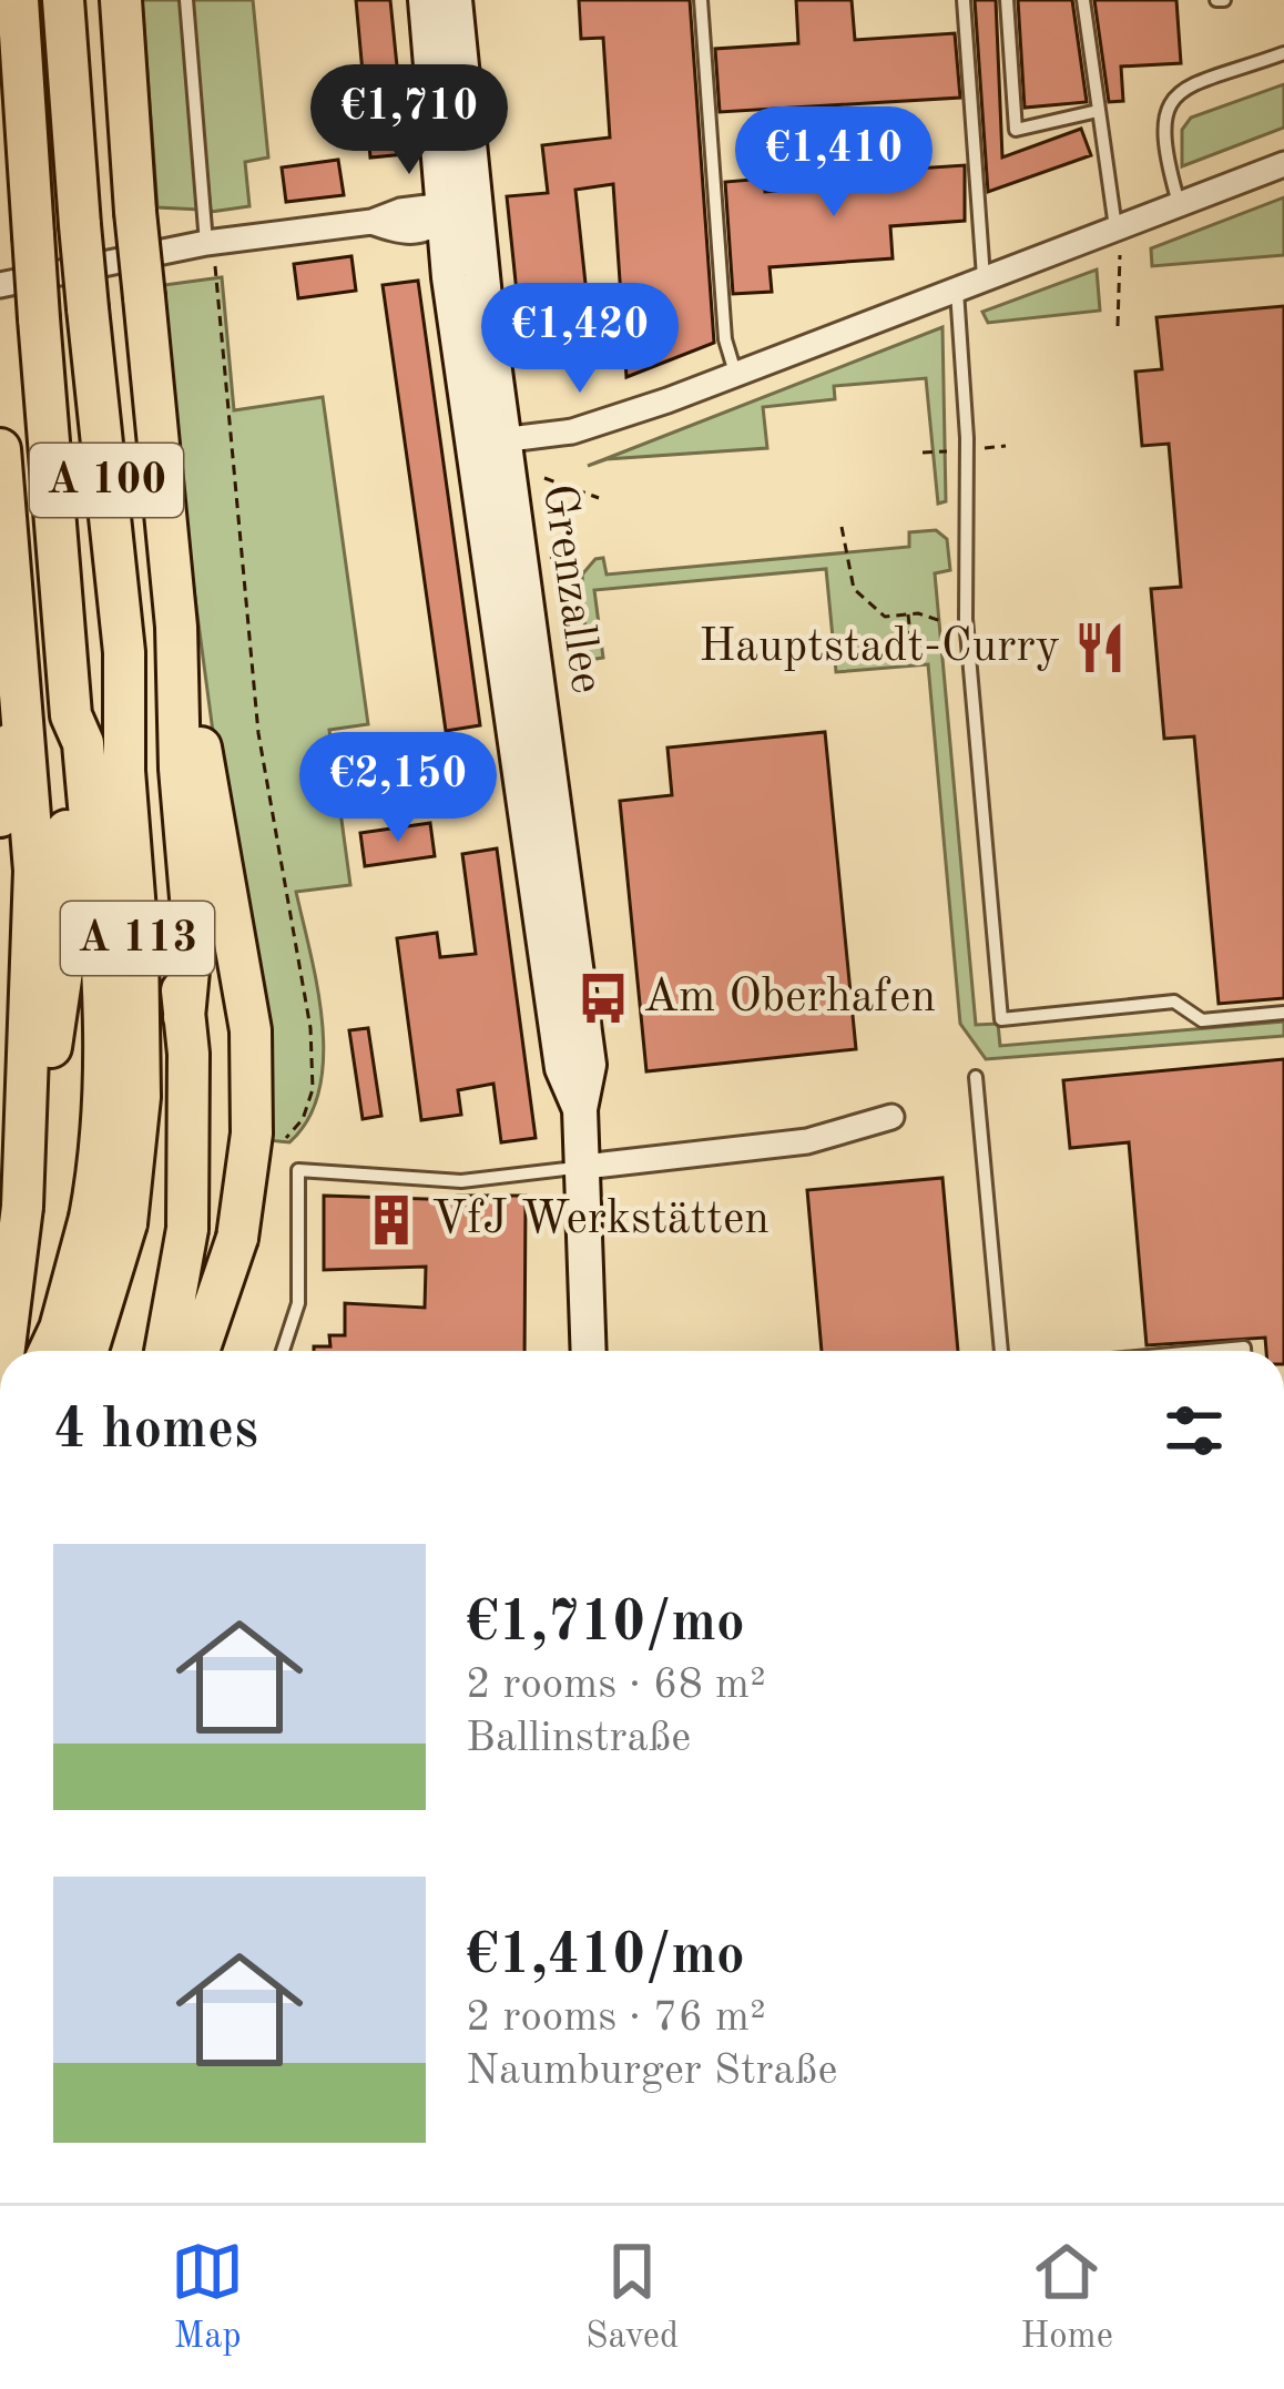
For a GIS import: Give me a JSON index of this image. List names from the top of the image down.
{
  "streets": {
    "highway": ["A 100", "A 113"],
    "main road": ["Grenzallee"]
  },
  "crossings": [
    ["A 100", "A 113"]
  ],
  "places": {
    "restaurant": ["Hauptstadt-Curry"],
    "bus stop": ["Am Oberhafen"],
    "building": ["VfJ Werkstätten"]
  },
  "page": {
    "price": [
      "€1,710",
      "€1,410",
      "€1,420",
      "€2,150"
    ],
    "heading": "4 homes",
    "list": [
      {
        "name": "€1,710/mo",
        "note": "2 rooms · 68 m² · Ballinstraße"
      },
      {
        "name": "€1,410/mo",
        "note": "2 rooms · 76 m² · Naumburger Straße"
      }
    ],
    "tabs": ["Map", "Saved", "Home"]
  }
}
